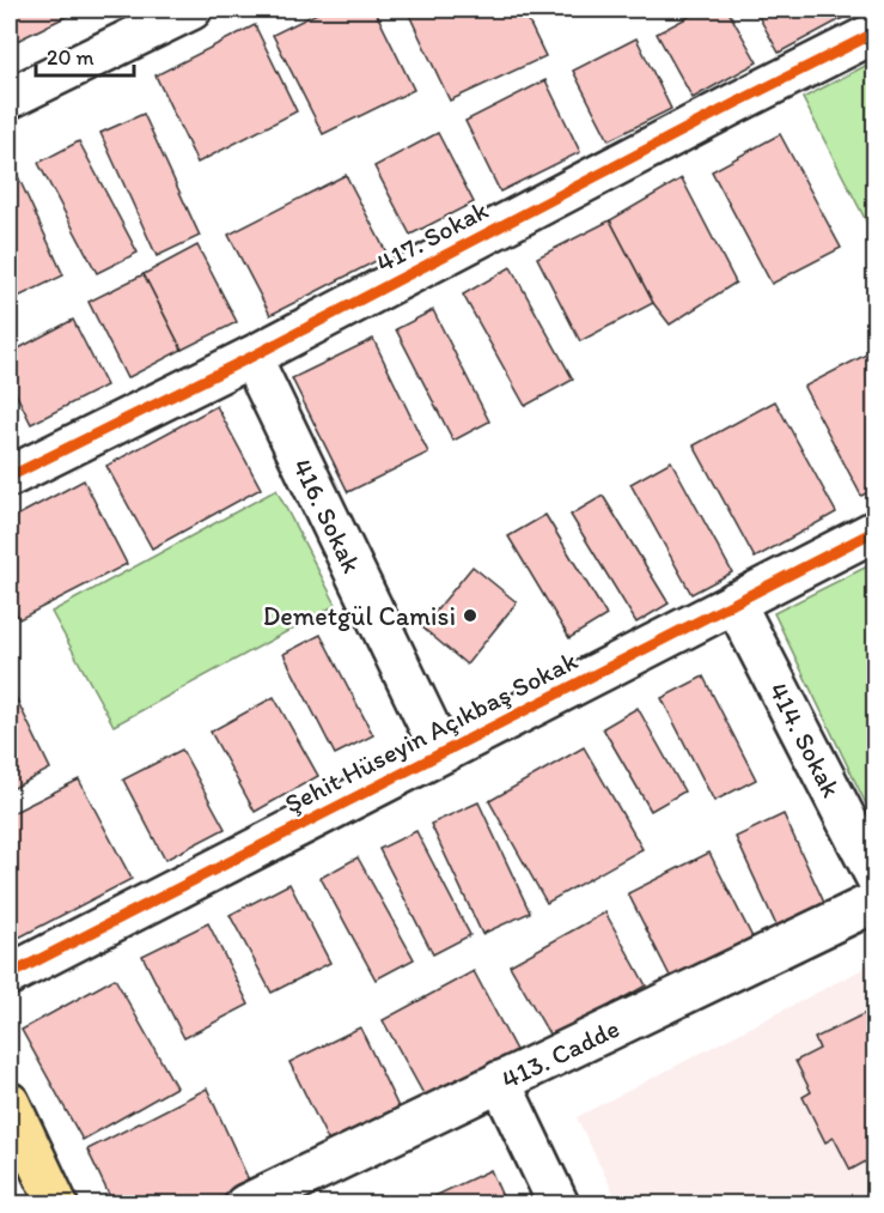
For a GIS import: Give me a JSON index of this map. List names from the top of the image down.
{
  "streets": {
    "street": [
      "417. Sokak",
      "416. Sokak",
      "Şehit Hüseyin Açıkbaş Sokak",
      "414. Sokak",
      "413. Cadde"
    ]
  },
  "crossings": [
    ["417. Sokak", "416. Sokak"],
    ["416. Sokak", "Şehit Hüseyin Açıkbaş Sokak"],
    ["Şehit Hüseyin Açıkbaş Sokak", "414. Sokak"]
  ],
  "places": ["Demetgül Camisi"],
  "scale_bar": "20 m"
}
